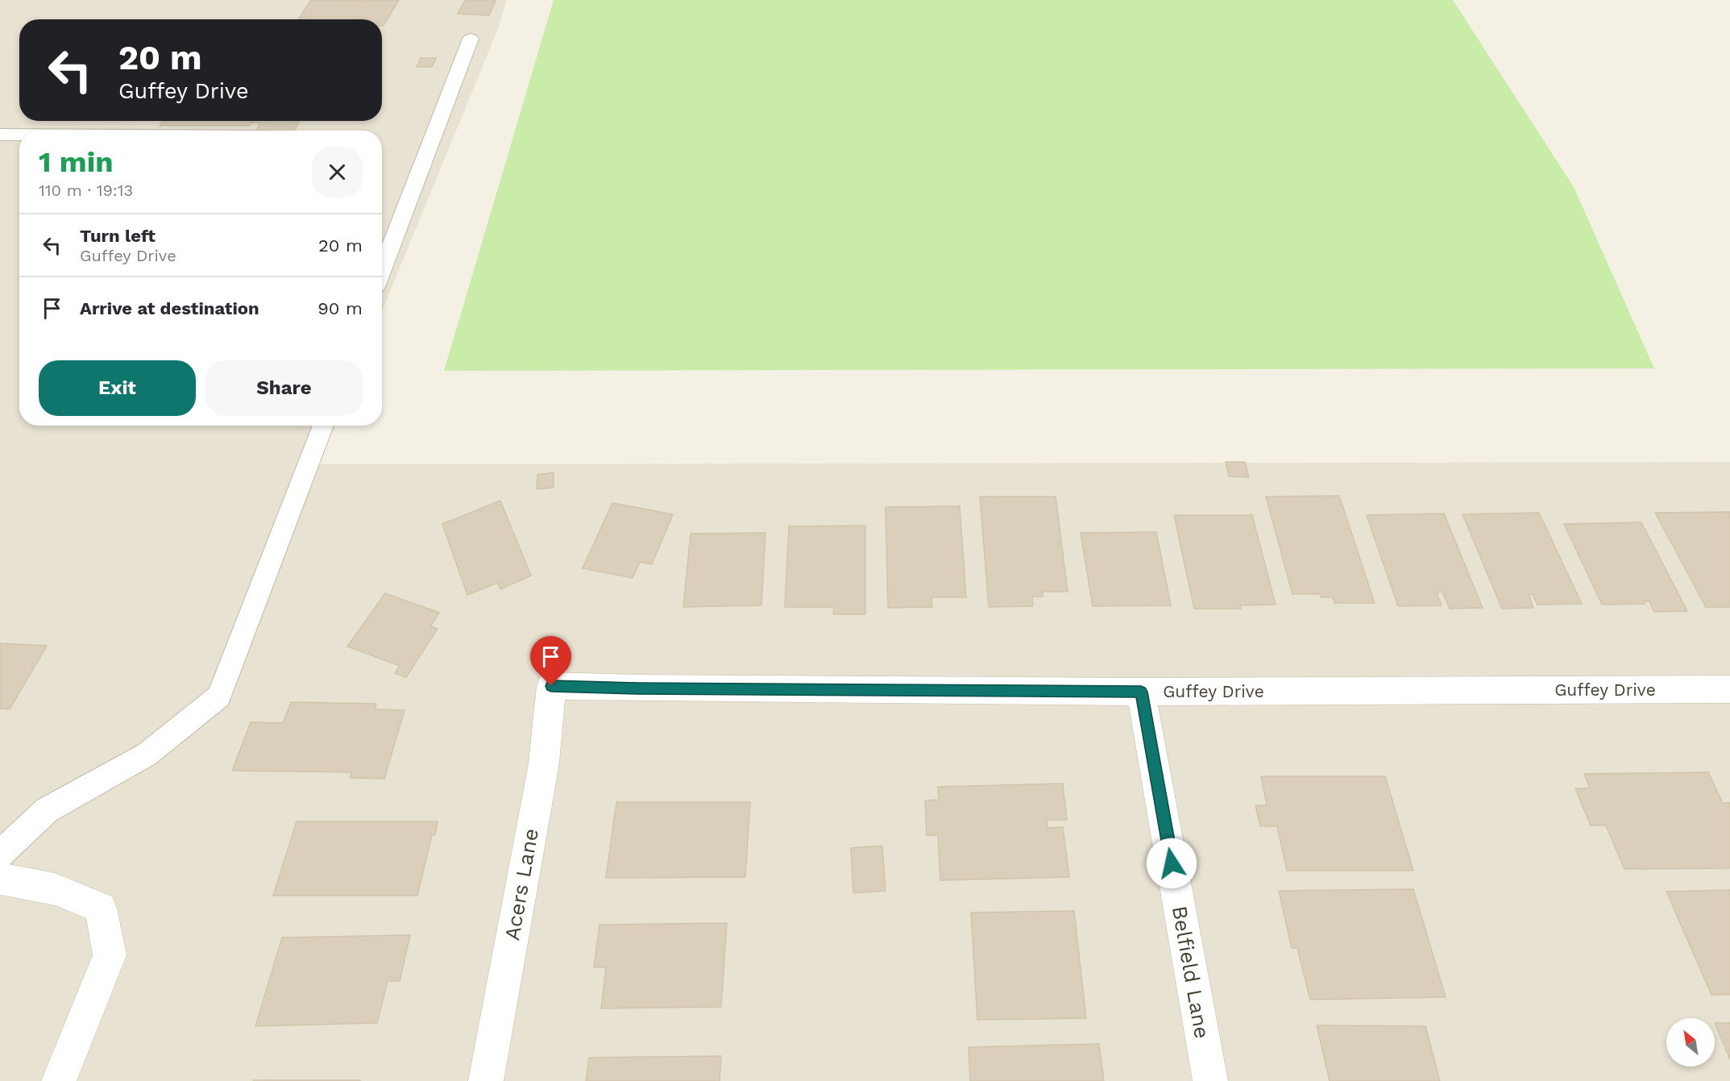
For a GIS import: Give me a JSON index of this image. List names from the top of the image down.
{
  "streets": {
    "street": ["Guffey Drive", "Acers Lane", "Belfield Lane"]
  },
  "crossings": [
    ["Guffey Drive", "Acers Lane"],
    ["Guffey Drive", "Belfield Lane"]
  ],
  "north": "top left",
  "page": {
    "turn": ["20 m", "Guffey Drive"],
    "heading": ["1 min", "110 m · 19:13"],
    "list": [
      {
        "name": "Turn left",
        "note": "Guffey Drive",
        "value": "20 m"
      },
      {
        "name": "Arrive at destination",
        "value": "90 m"
      }
    ],
    "buttons": ["Exit", "Share"]
  }
}
